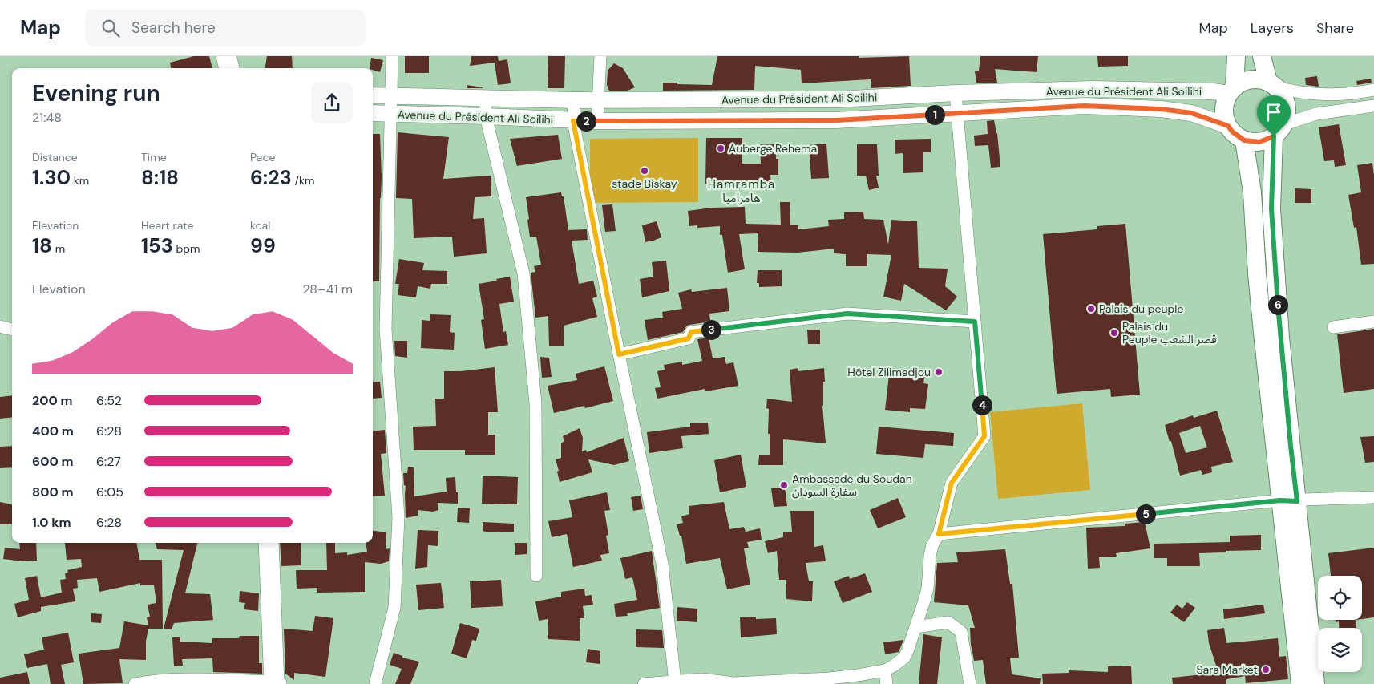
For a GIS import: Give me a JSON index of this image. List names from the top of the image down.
{
  "streets": {
    "street": ["Avenue du Président Ali Soilihi"]
  },
  "districts": ["Hamramba هامرامبا"],
  "places": [
    "Auberge Rehema",
    "stade Biskay",
    "Palais du peuple",
    "Palais du Peuple قصر الشعب",
    "Hôtel Zilimadjou",
    "Ambassade du Soudan سفارة السودان",
    "Sara Market"
  ],
  "page": {
    "header": "Map",
    "search": "Search here",
    "nav": ["Map", "Layers", "Share"],
    "heading": ["Evening run", "21:48"],
    "pins": [
      "1",
      "2",
      "6",
      "3",
      "4",
      "5"
    ],
    "stats": [
      ["Distance", "1.30 km"],
      ["Time", "8:18"],
      ["Pace", "6:23 /km"],
      ["Elevation", "18 m"],
      ["Heart rate", "153 bpm"],
      ["kcal", "99"]
    ],
    "chart": ["Elevation", "28–41 m"],
    "list": [
      {
        "name": "200 m",
        "note": "6:52"
      },
      {
        "name": "400 m",
        "note": "6:28"
      },
      {
        "name": "600 m",
        "note": "6:27"
      },
      {
        "name": "800 m",
        "note": "6:05"
      },
      {
        "name": "1.0 km",
        "note": "6:28"
      }
    ]
  }
}
